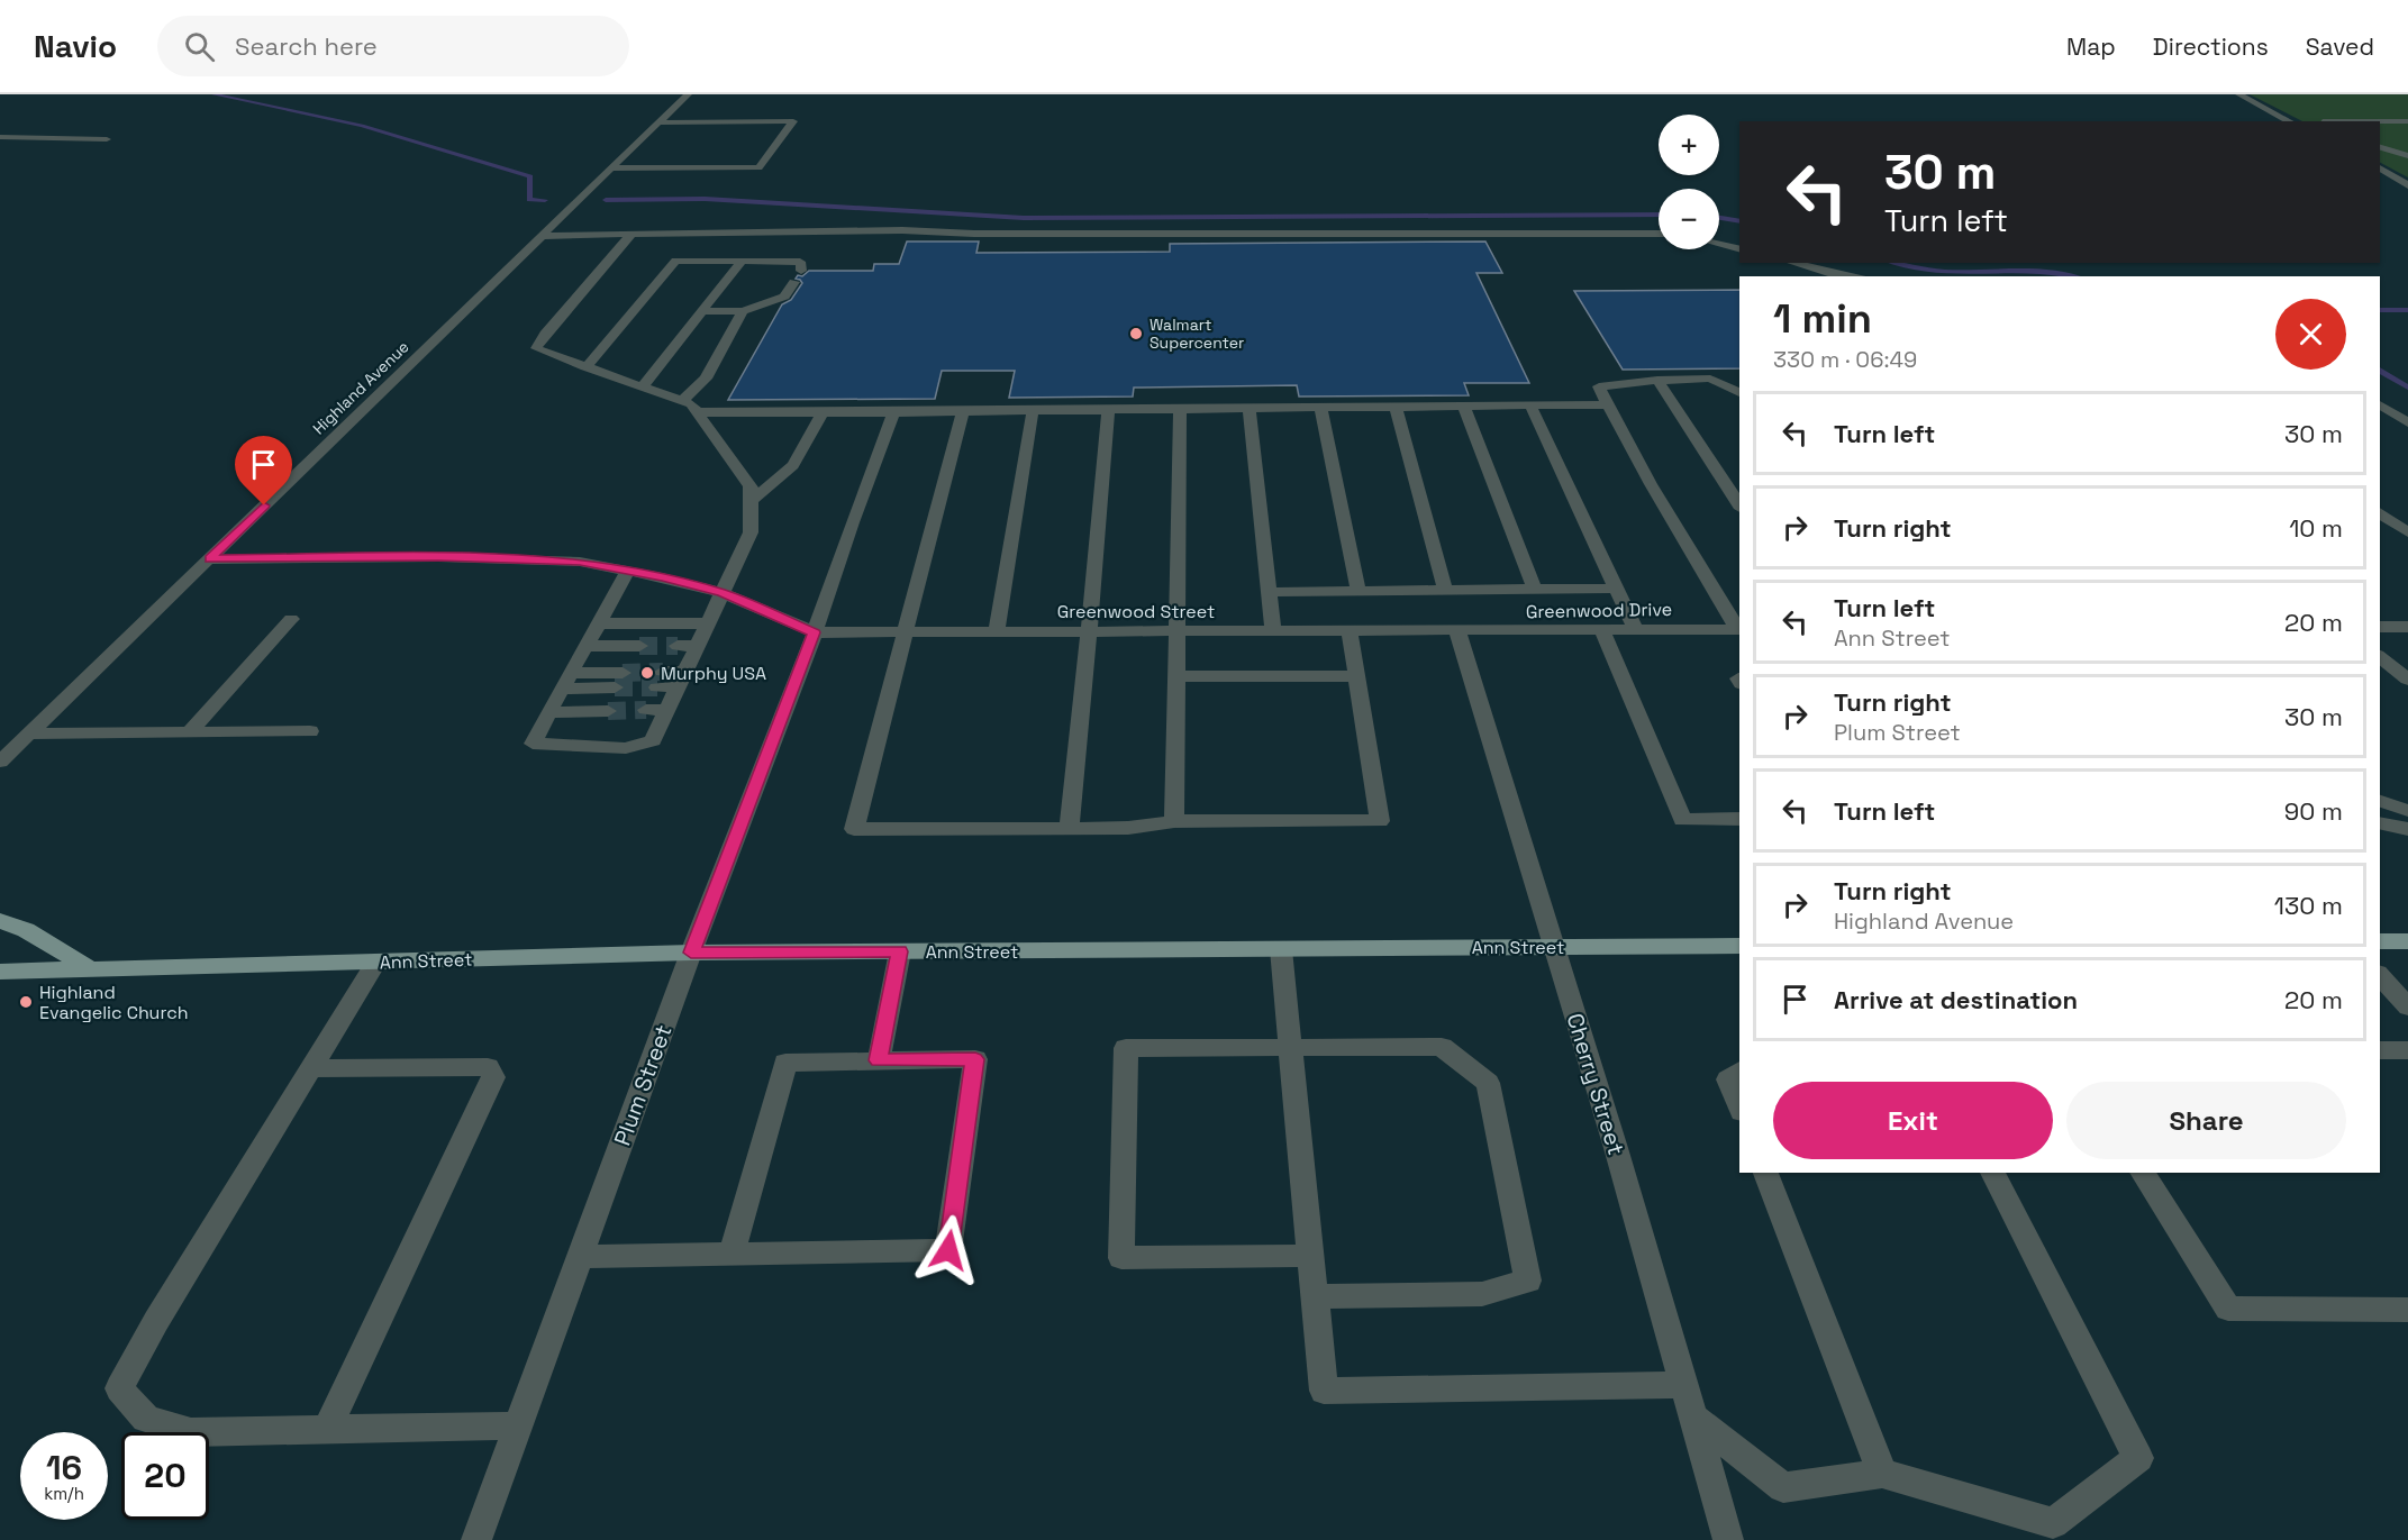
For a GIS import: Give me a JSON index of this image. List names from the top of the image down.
{
  "streets": {
    "main road": ["Ann Street"],
    "street": [
      "Highland Avenue",
      "Greenwood Drive",
      "Greenwood Street",
      "Cherry Street",
      "Plum Street"
    ]
  },
  "crossings": [
    ["Greenwood Drive", "Greenwood Street"],
    ["Greenwood Drive", "Cherry Street"],
    ["Greenwood Street", "Cherry Street"],
    ["Greenwood Street", "Plum Street"],
    ["Ann Street", "Cherry Street"],
    ["Ann Street", "Plum Street"]
  ],
  "places": ["Walmart Supercenter", "Murphy USA", "Highland Evangelic Church"],
  "page": {
    "header": "Navio",
    "search": "Search here",
    "nav": ["Map", "Directions", "Saved"],
    "map_buttons": ["+", "−"],
    "turn": ["30 m", "Turn left"],
    "heading": ["1 min", "330 m · 06:49"],
    "list": [
      {
        "name": "Turn left",
        "value": "30 m"
      },
      {
        "name": "Turn right",
        "value": "10 m"
      },
      {
        "name": "Turn left",
        "note": "Ann Street",
        "value": "20 m"
      },
      {
        "name": "Turn right",
        "note": "Plum Street",
        "value": "30 m"
      },
      {
        "name": "Turn left",
        "value": "90 m"
      },
      {
        "name": "Turn right",
        "note": "Highland Avenue",
        "value": "130 m"
      },
      {
        "name": "Arrive at destination",
        "value": "20 m"
      }
    ],
    "buttons": ["Exit", "Share"],
    "speed": "16 km/h",
    "limit": "20"
  }
}
